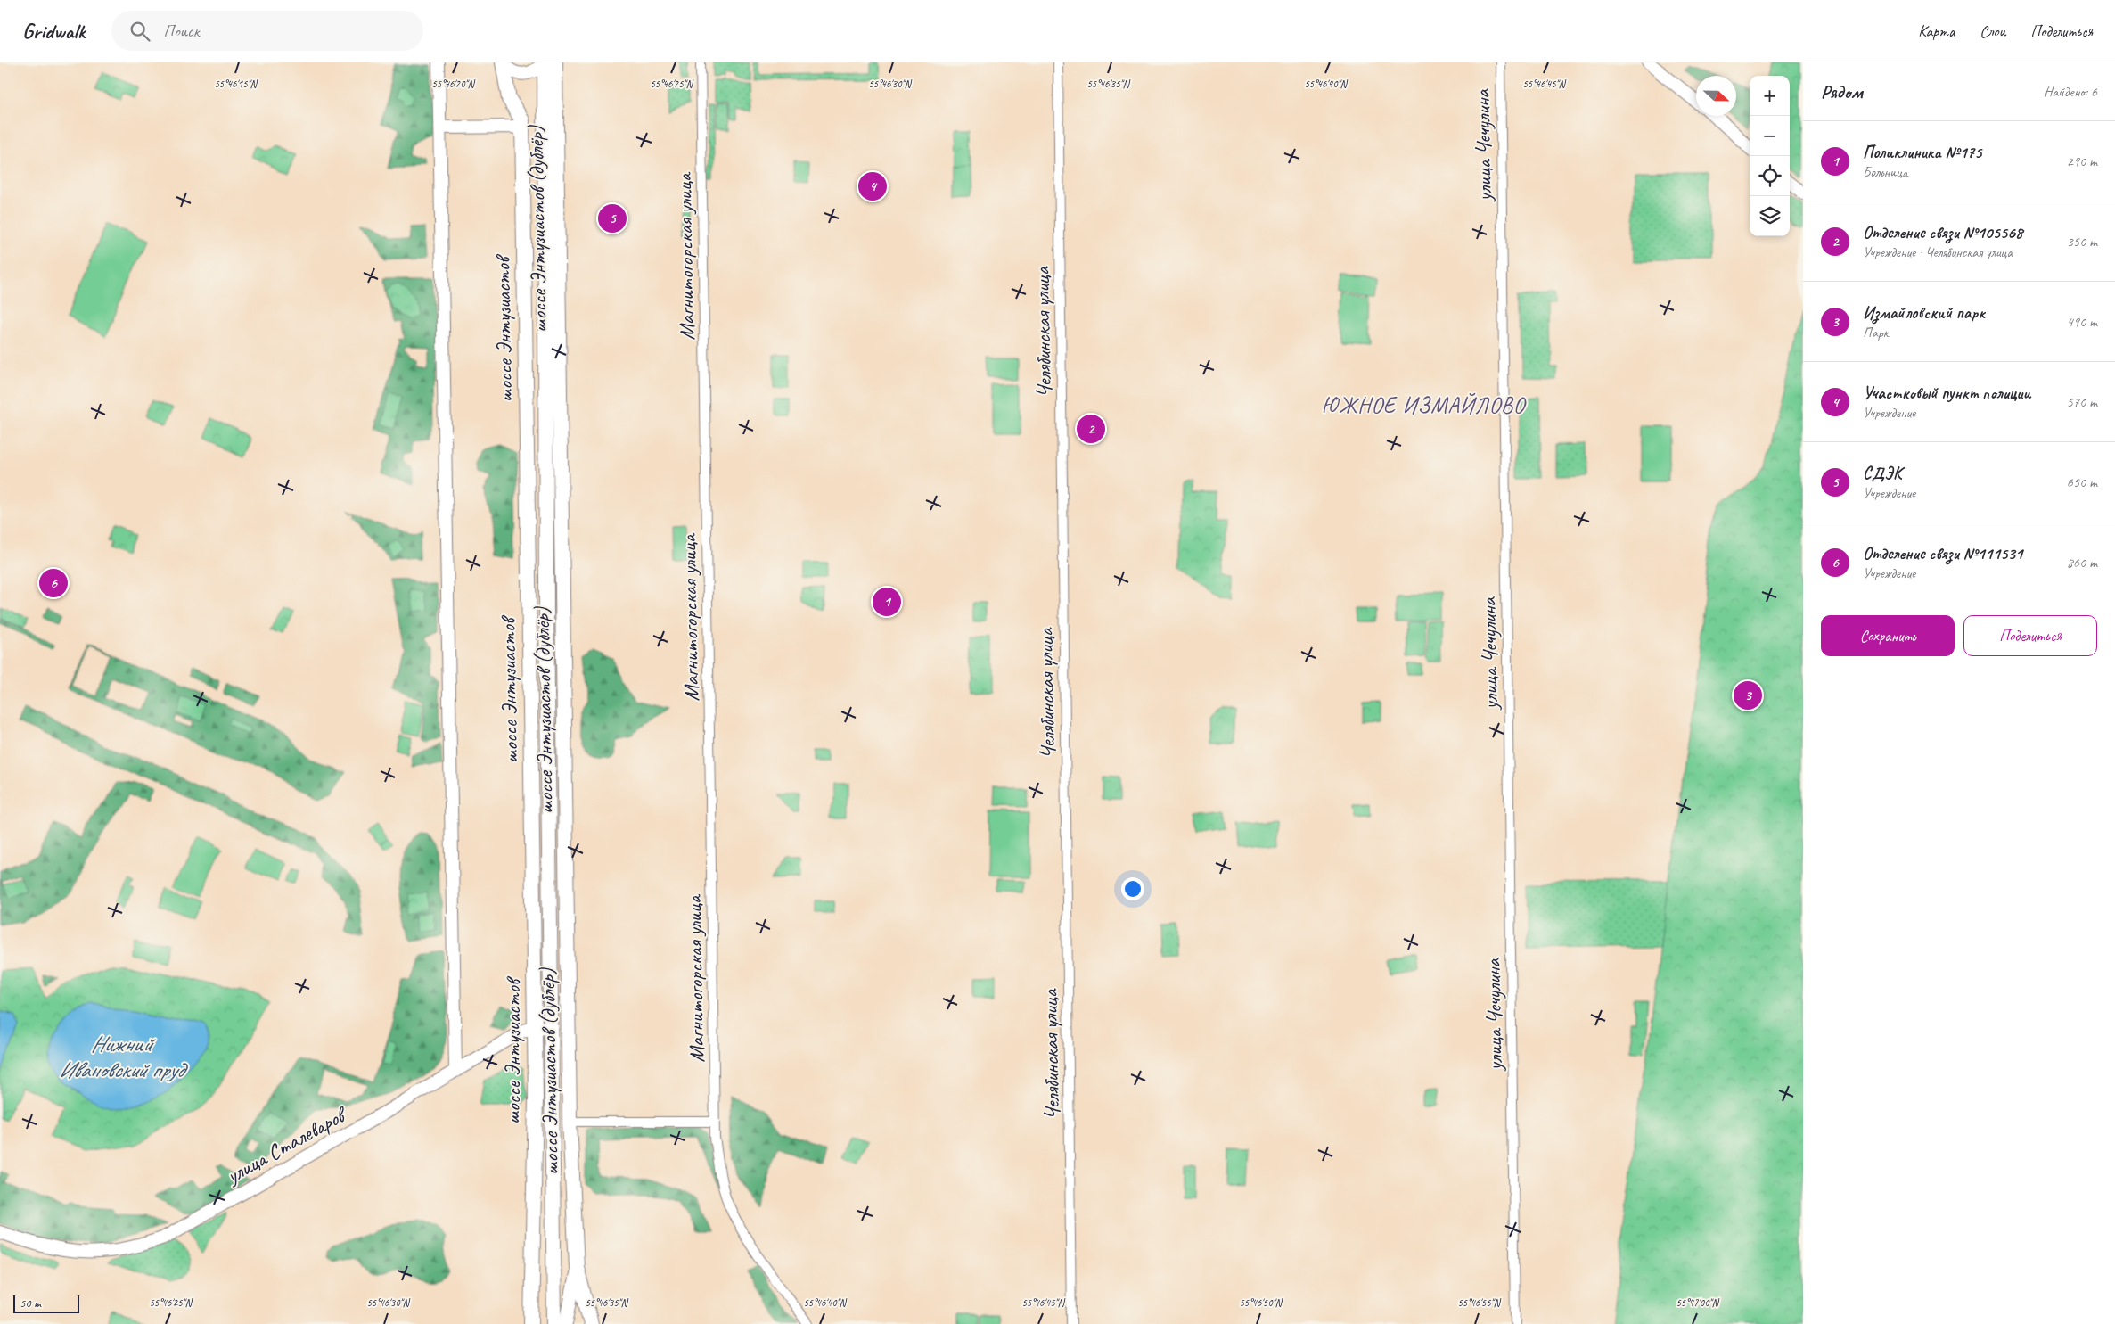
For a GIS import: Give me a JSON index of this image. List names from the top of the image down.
{
  "streets": {
    "main road": ["шоссе Энтузиастов (дублёр)", "шоссе Энтузиастов", "улица Сталеваров"],
    "street": ["улица Чечулина", "Магнитогорская улица", "Челябинская улица"]
  },
  "crossings": [
    ["шоссе Энтузиастов", "улица Сталеваров"]
  ],
  "districts": ["ЮЖНОЕ ИЗМАЙЛОВО"],
  "water": ["Нижний Ивановский пруд"],
  "scale_bar": "50 m",
  "north": "right",
  "page": {
    "header": "Gridwalk",
    "search": "Поиск",
    "nav": ["Карта", "Слои", "Поделиться"],
    "heading": ["Рядом", "Найдено: 6"],
    "map_buttons": ["+", "−"],
    "list": [
      {
        "mark": "1",
        "name": "Поликлиника №175",
        "note": "Больница",
        "value": "290 m"
      },
      {
        "mark": "2",
        "name": "Отделение связи №105568",
        "note": "Учреждение · Челябинская улица",
        "value": "350 m"
      },
      {
        "mark": "3",
        "name": "Измайловский парк",
        "note": "Парк",
        "value": "490 m"
      },
      {
        "mark": "4",
        "name": "Участковый пункт полиции",
        "note": "Учреждение",
        "value": "570 m"
      },
      {
        "mark": "5",
        "name": "СДЭК",
        "note": "Учреждение",
        "value": "650 m"
      },
      {
        "mark": "6",
        "name": "Отделение связи №111531",
        "note": "Учреждение",
        "value": "860 m"
      }
    ],
    "pins": [
      "4",
      "5",
      "2",
      "6",
      "1",
      "3"
    ],
    "buttons": ["Сохранить", "Поделиться"],
    "scale": "50 m"
  },
  "coordinates": [
    "55°46'20\"N",
    "55°46'15\"N",
    "55°46'25\"N",
    "55°46'30\"N",
    "55°46'35\"N",
    "55°46'40\"N",
    "55°46'45\"N",
    "55°46'50\"N",
    "55°46'55\"N",
    "55°47'00\"N"
  ]
}
